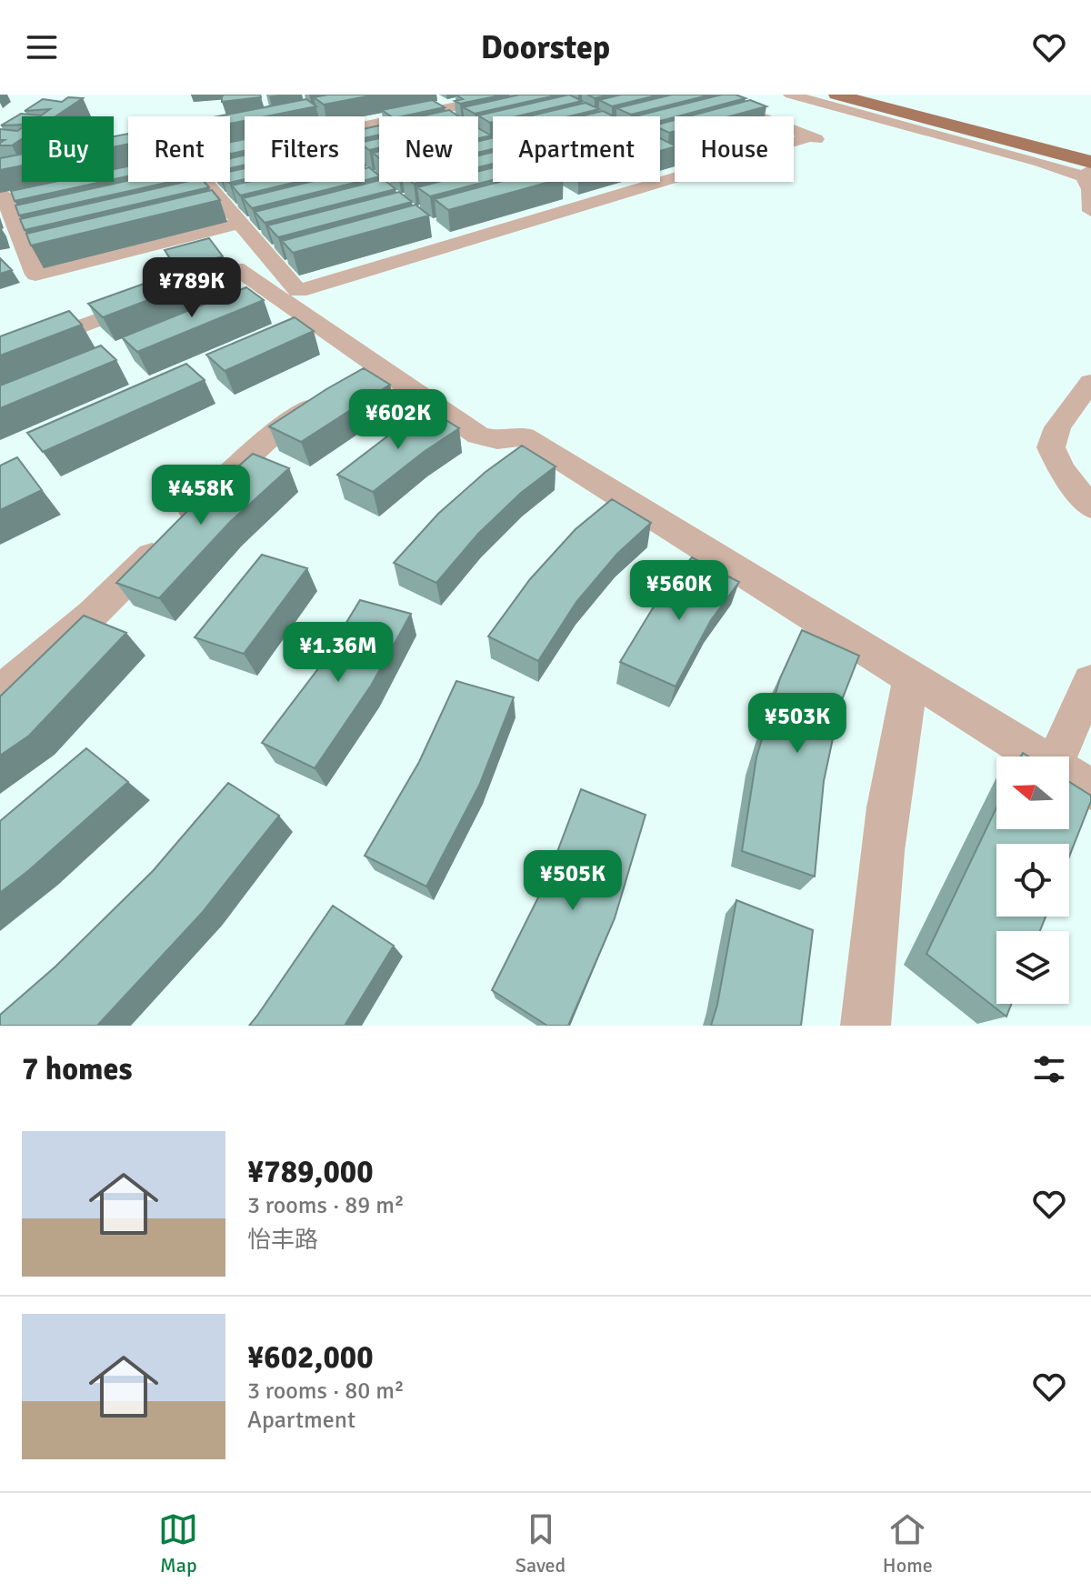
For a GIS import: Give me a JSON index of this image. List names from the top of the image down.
{
  "north": "left",
  "page": {
    "header": "Doorstep",
    "chip": [
      "Buy",
      "Rent",
      "Filters",
      "New",
      "Apartment",
      "House"
    ],
    "price": [
      "¥789K",
      "¥602K",
      "¥458K",
      "¥560K",
      "¥1.36M",
      "¥503K",
      "¥505K"
    ],
    "heading": "7 homes",
    "list": [
      {
        "name": "¥789,000",
        "note": "3 rooms · 89 m² · 怡丰路"
      },
      {
        "name": "¥602,000",
        "note": "3 rooms · 80 m² · Apartment"
      }
    ],
    "tabs": ["Map", "Saved", "Home"]
  }
}
